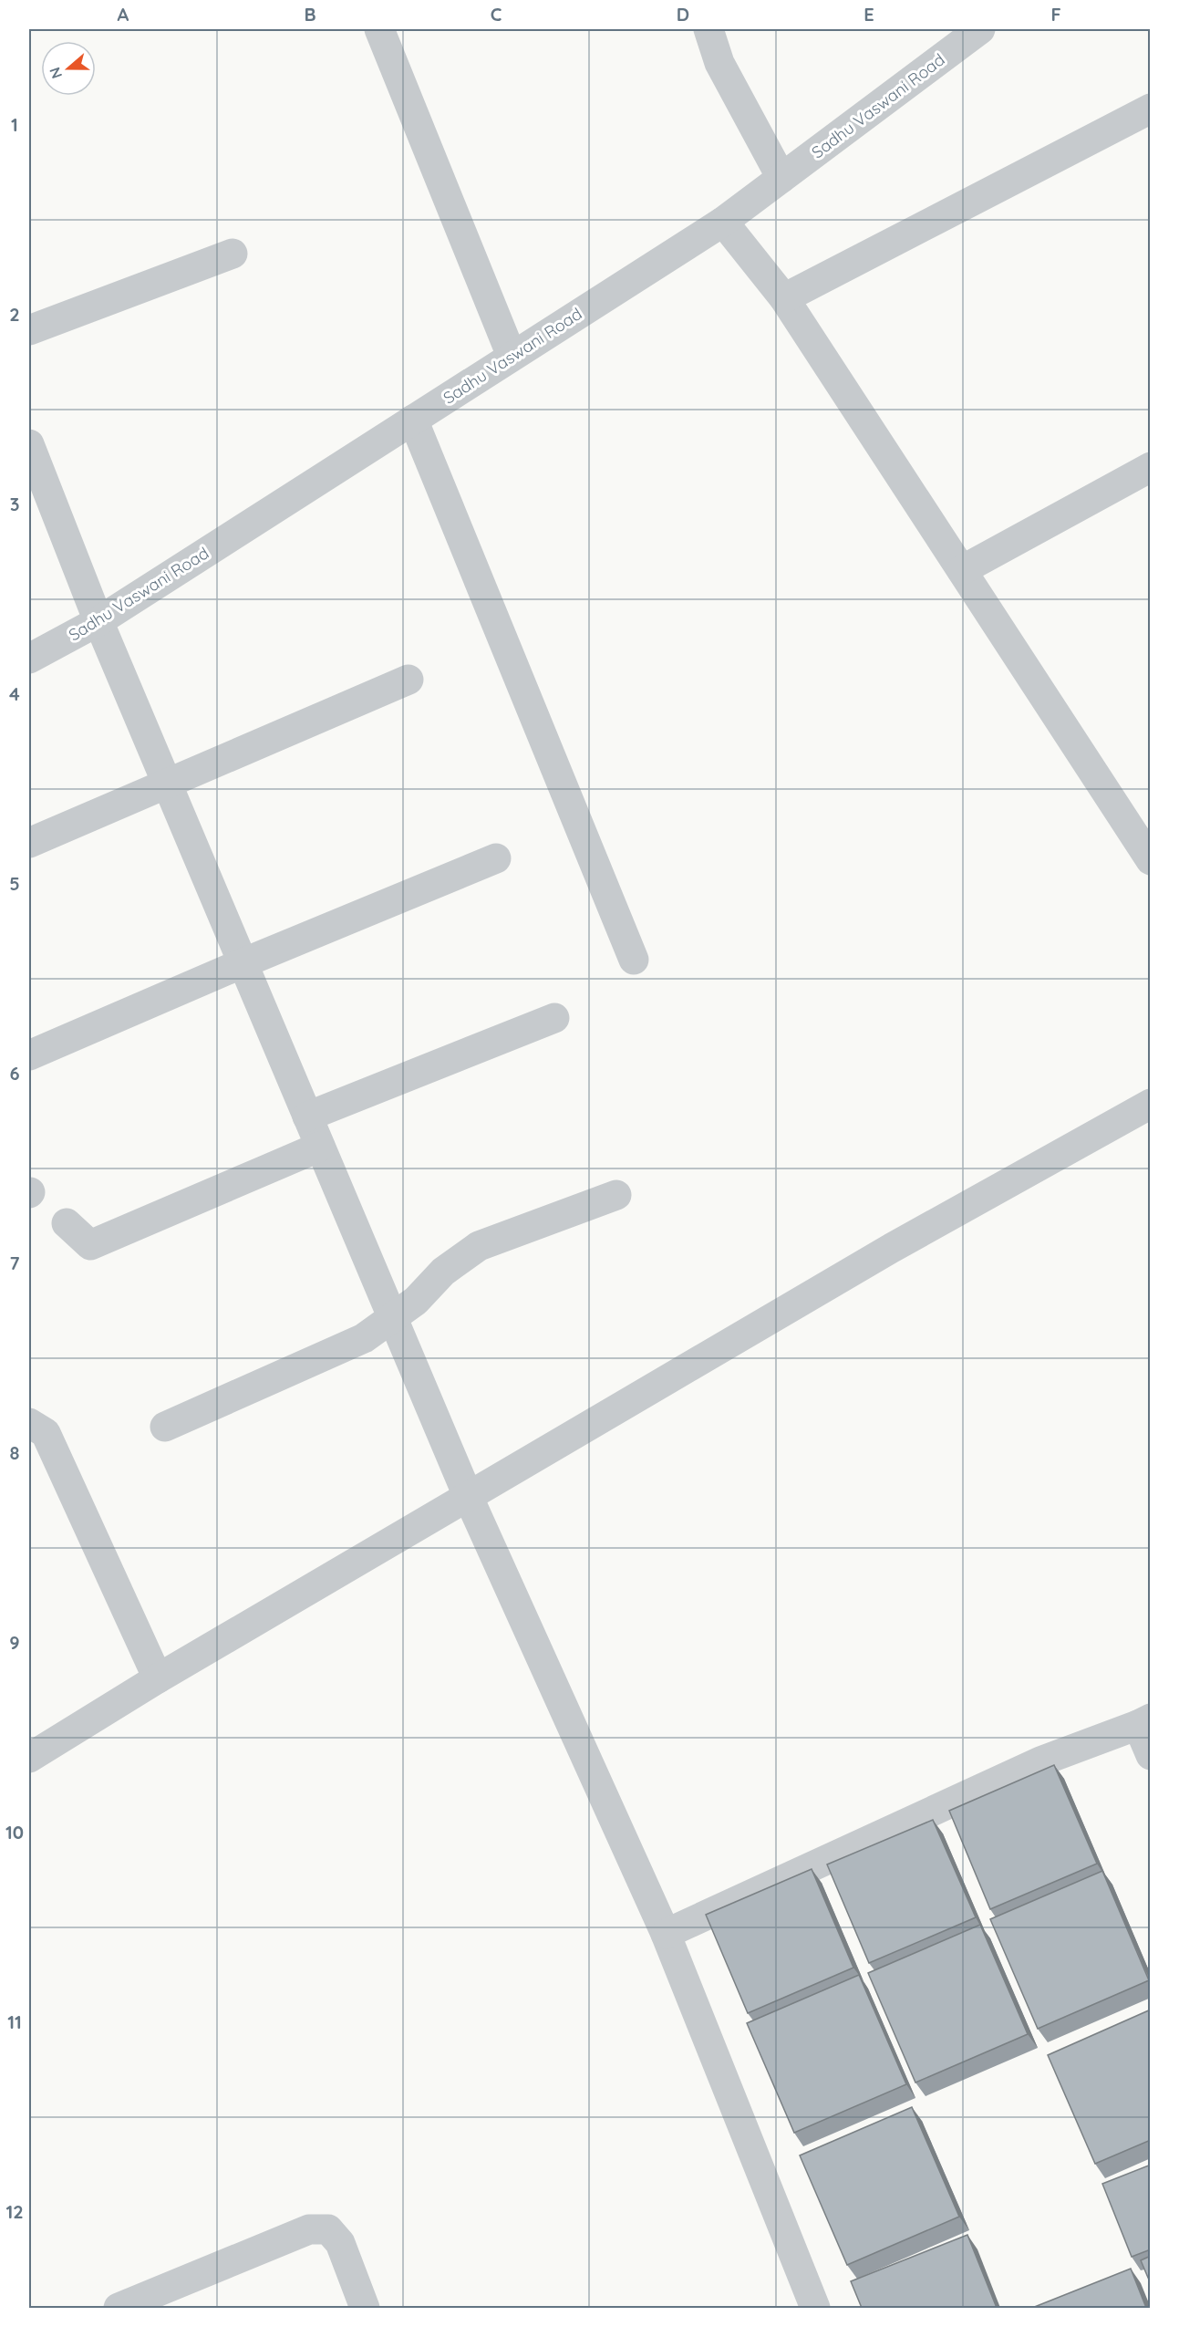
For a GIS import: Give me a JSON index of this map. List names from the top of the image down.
{
  "streets": {
    "street": ["Sadhu Vaswani Road"]
  },
  "north": "left",
  "grid": {
    "columns": [
      "A",
      "B",
      "C",
      "D",
      "E",
      "F"
    ],
    "rows": [
      "1",
      "2",
      "3",
      "4",
      "5",
      "6",
      "7",
      "8",
      "9",
      "10",
      "11",
      "12"
    ]
  }
}
